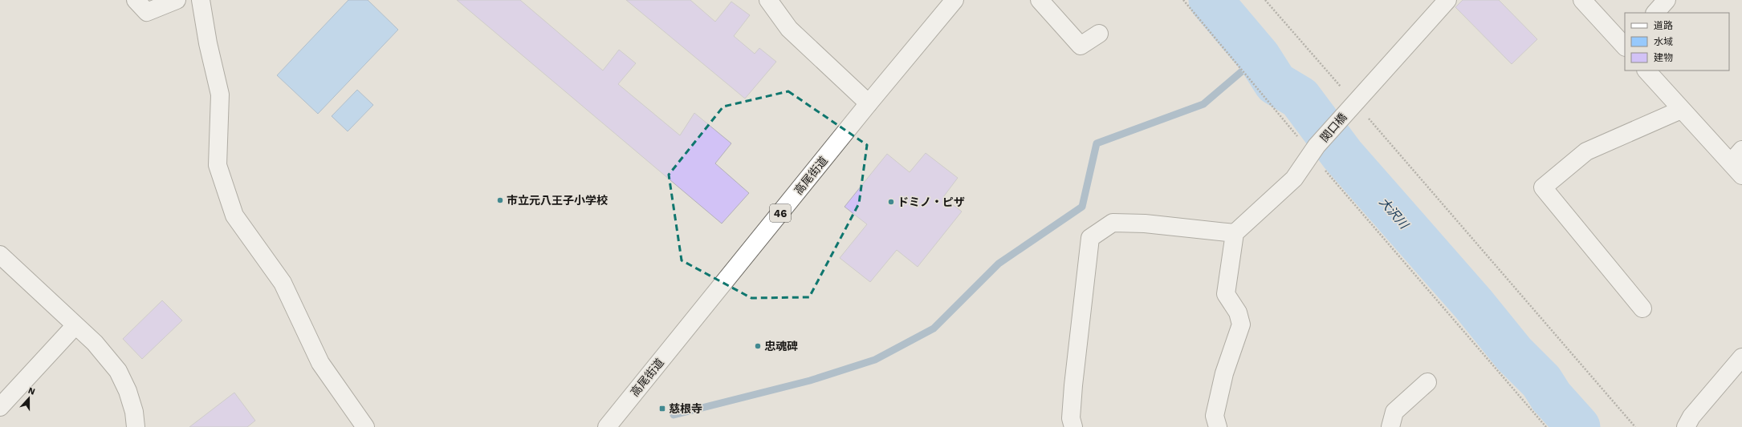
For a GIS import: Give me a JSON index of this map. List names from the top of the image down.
{
  "streets": {
    "street": ["関口橋", "高尾街道", "46"]
  },
  "water": ["大沢川"],
  "places": {
    "other": ["市立元八王子小学校", "ドミノ・ピザ", "忠魂碑"],
    "transit": ["慈根寺"]
  },
  "legend": ["道路", "水域", "建物"],
  "north": "top"
}
